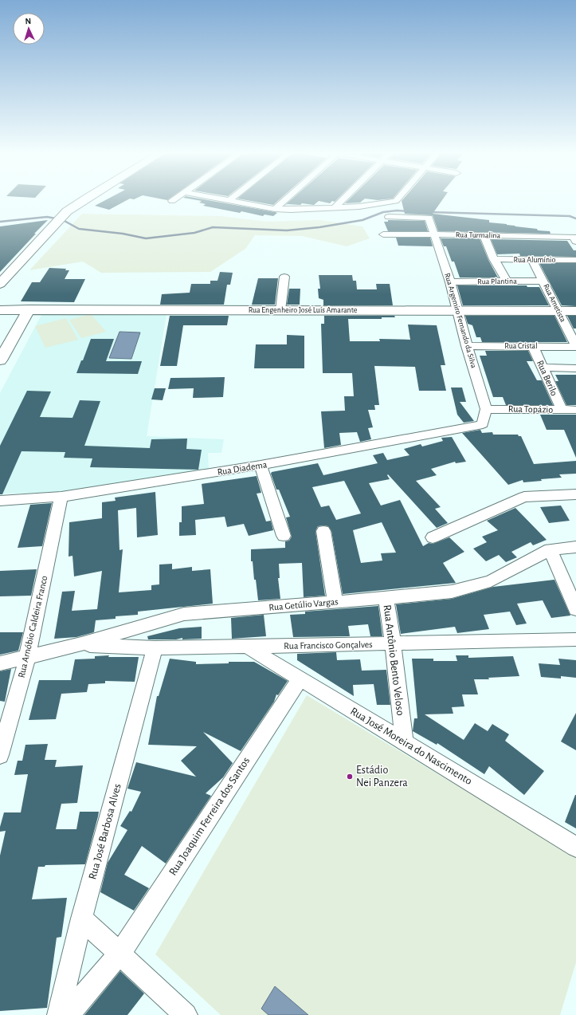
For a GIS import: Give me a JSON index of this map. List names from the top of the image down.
{
  "streets": {
    "street": [
      "Rua Turmalina",
      "Rua Alumínio",
      "Rua Plantina",
      "Rua Ametista",
      "Rua Engenheiro José Luís Amarante",
      "Rua Argemiro Fernando da Silva",
      "Rua Cristal",
      "Rua Berilo",
      "Rua Topázio",
      "Rua Diadema",
      "Rua Getúlio Vargas",
      "Rua Arnóbio Caldeira Franco",
      "Rua Francisco Gonçalves",
      "Rua Antônio Bento Veloso",
      "Rua José Moreira do Nascimento",
      "Rua Joaquim Ferreira dos Santos",
      "Rua José Barbosa Alves"
    ]
  },
  "crossings": [
    ["Rua Turmalina", "Rua Argemiro Fernando da Silva"],
    ["Rua Alumínio", "Rua Ametista"],
    ["Rua Plantina", "Rua Ametista"],
    ["Rua Plantina", "Rua Argemiro Fernando da Silva"],
    ["Rua Ametista", "Rua Engenheiro José Luís Amarante"],
    ["Rua Ametista", "Rua Cristal"],
    ["Rua Engenheiro José Luís Amarante", "Rua Argemiro Fernando da Silva"],
    ["Rua Argemiro Fernando da Silva", "Rua Cristal"],
    ["Rua Argemiro Fernando da Silva", "Rua Topázio"],
    ["Rua Argemiro Fernando da Silva", "Rua Diadema"],
    ["Rua Cristal", "Rua Berilo"],
    ["Rua Berilo", "Rua Topázio"],
    ["Rua Diadema", "Rua Arnóbio Caldeira Franco"],
    ["Rua Getúlio Vargas", "Rua Arnóbio Caldeira Franco"],
    ["Rua Getúlio Vargas", "Rua Francisco Gonçalves"],
    ["Rua Getúlio Vargas", "Rua Antônio Bento Veloso"],
    ["Rua Francisco Gonçalves", "Rua Antônio Bento Veloso"],
    ["Rua Francisco Gonçalves", "Rua José Moreira do Nascimento"],
    ["Rua Francisco Gonçalves", "Rua José Barbosa Alves"],
    ["Rua Antônio Bento Veloso", "Rua José Moreira do Nascimento"],
    ["Rua José Moreira do Nascimento", "Rua Joaquim Ferreira dos Santos"]
  ],
  "places": ["Estádio Nei Panzera"],
  "north": "top"
}
